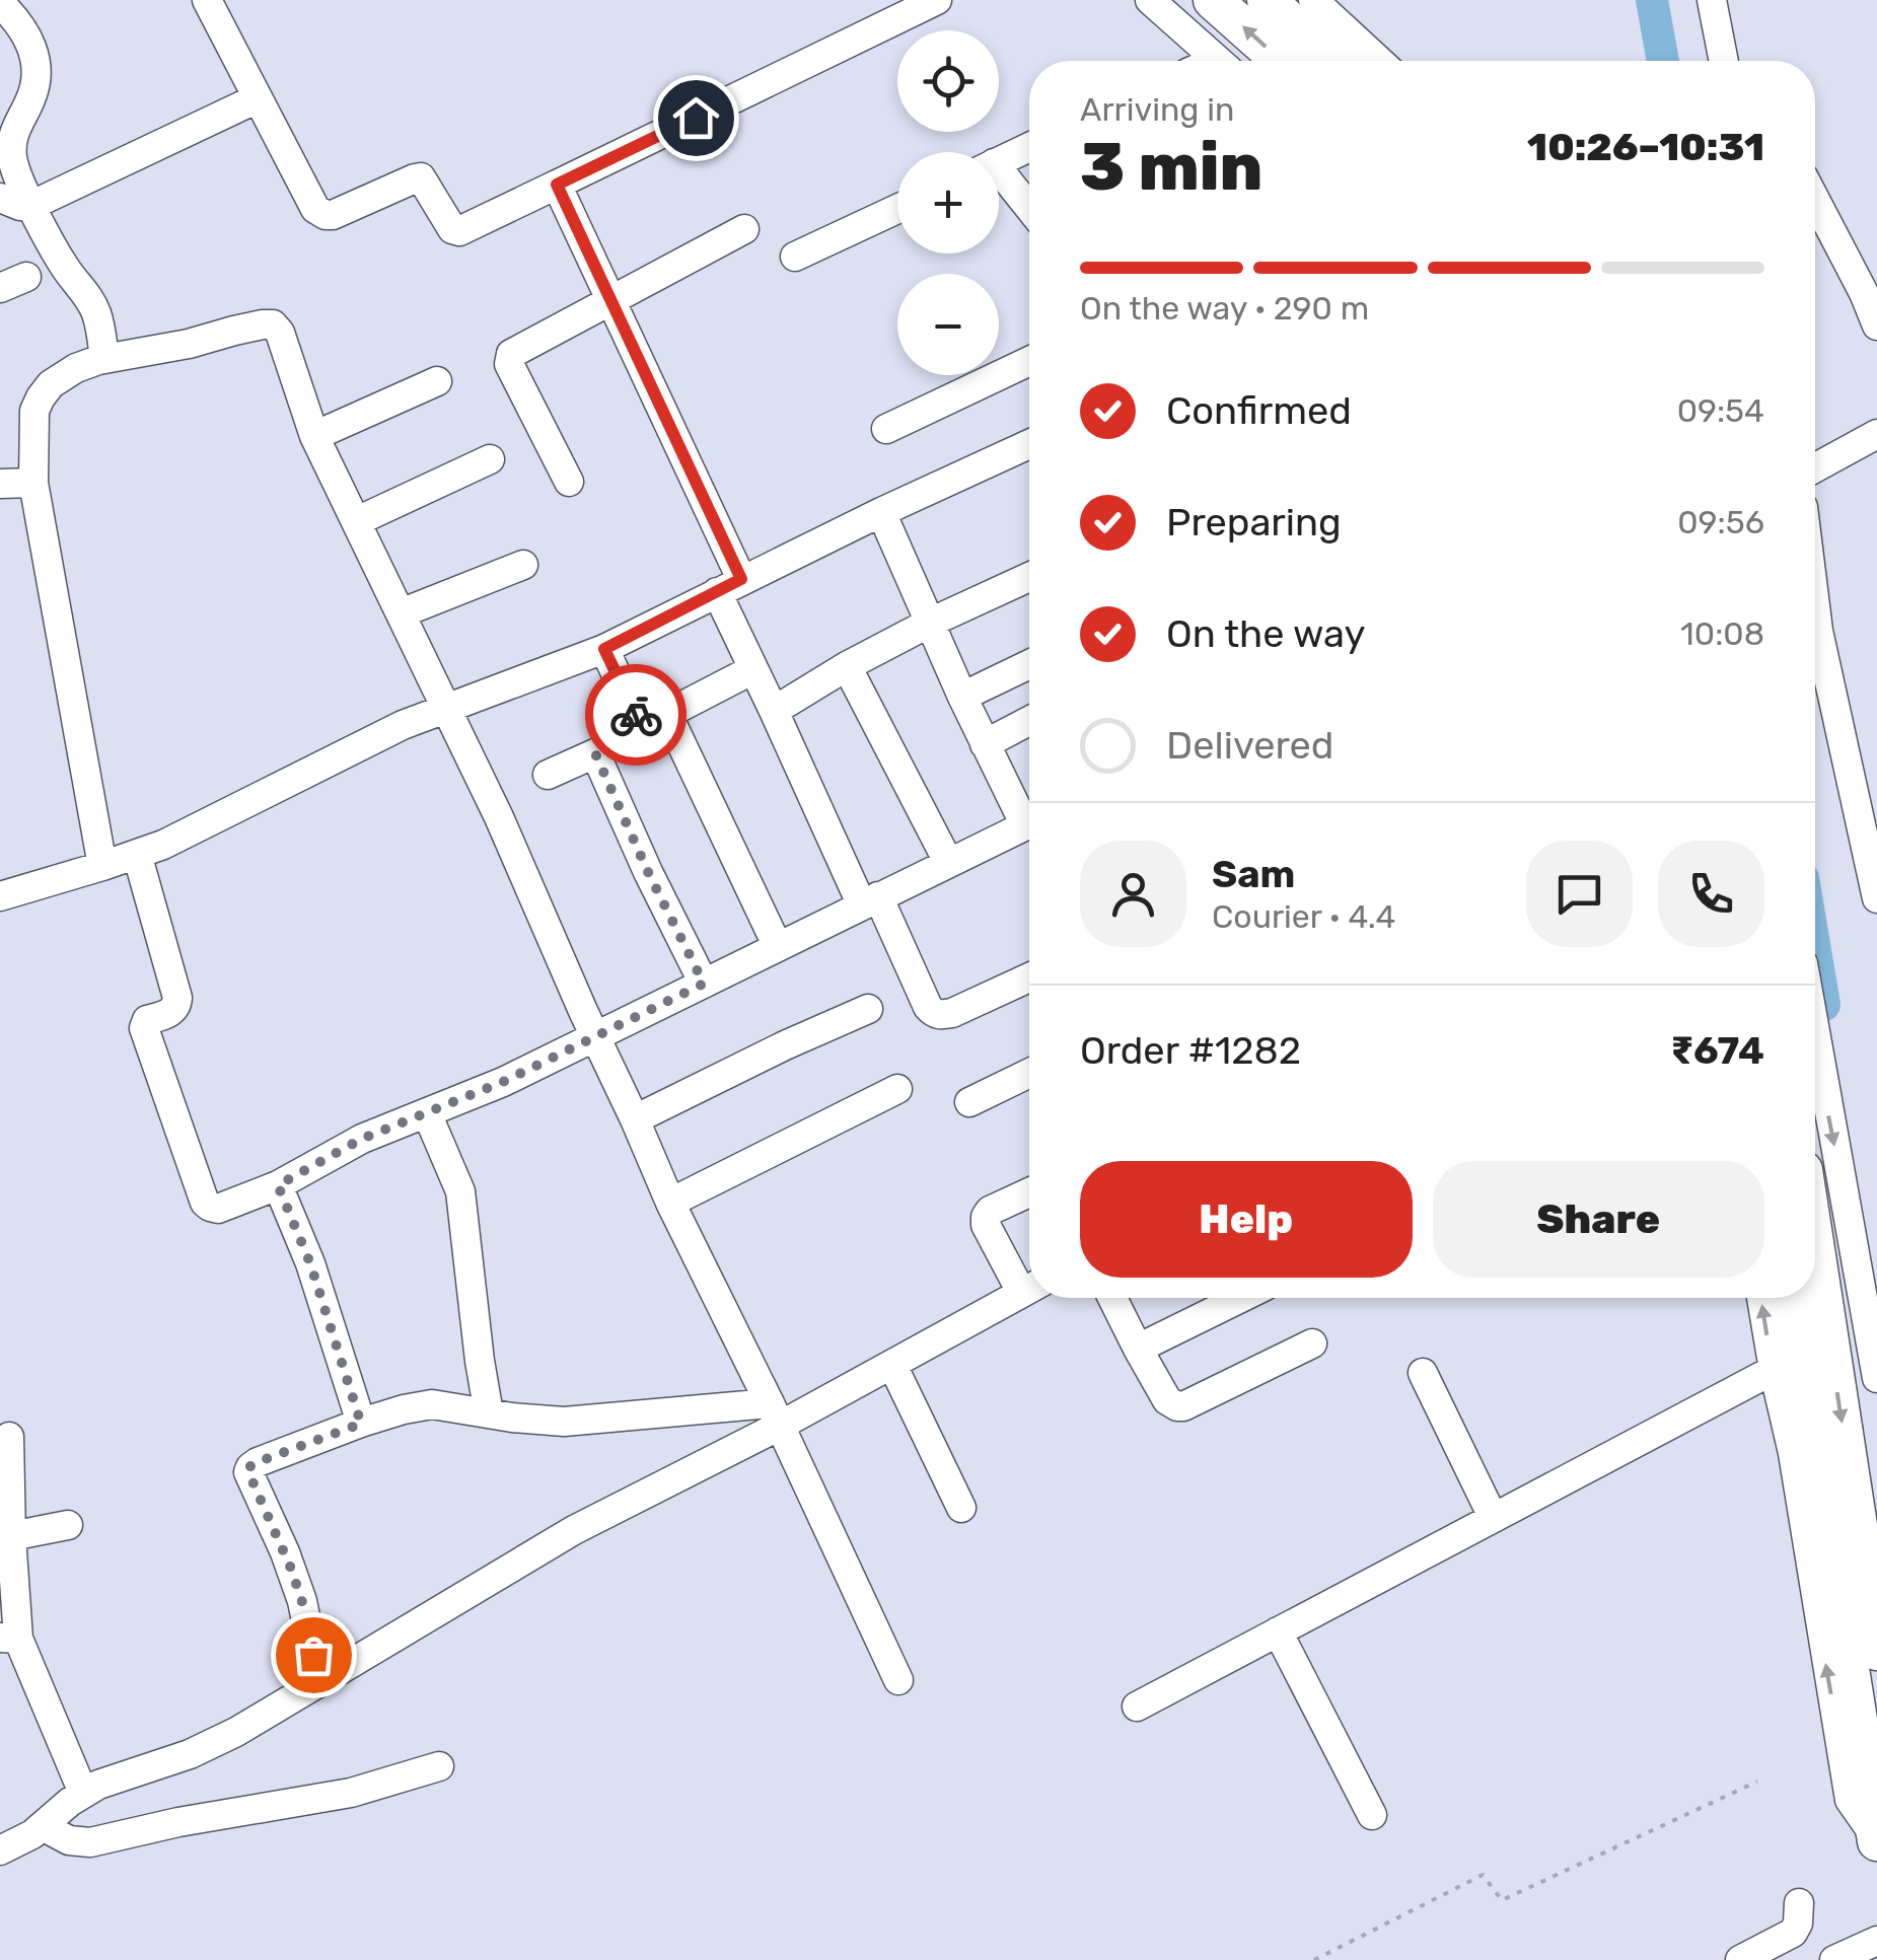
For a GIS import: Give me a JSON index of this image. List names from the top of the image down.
{
  "page": {
    "map_buttons": ["+", "−"],
    "heading": ["3 min", "Arriving in", "10:26–10:31"],
    "panel": [
      "Sam",
      "Courier · 4.4",
      "Order #1282",
      "₹674"
    ],
    "bar": "On the way · 290 m",
    "list": [
      ["Confirmed", "09:54"],
      ["Preparing", "09:56"],
      ["On the way", "10:08"],
      "Delivered"
    ],
    "buttons": ["Help", "Share"]
  }
}
